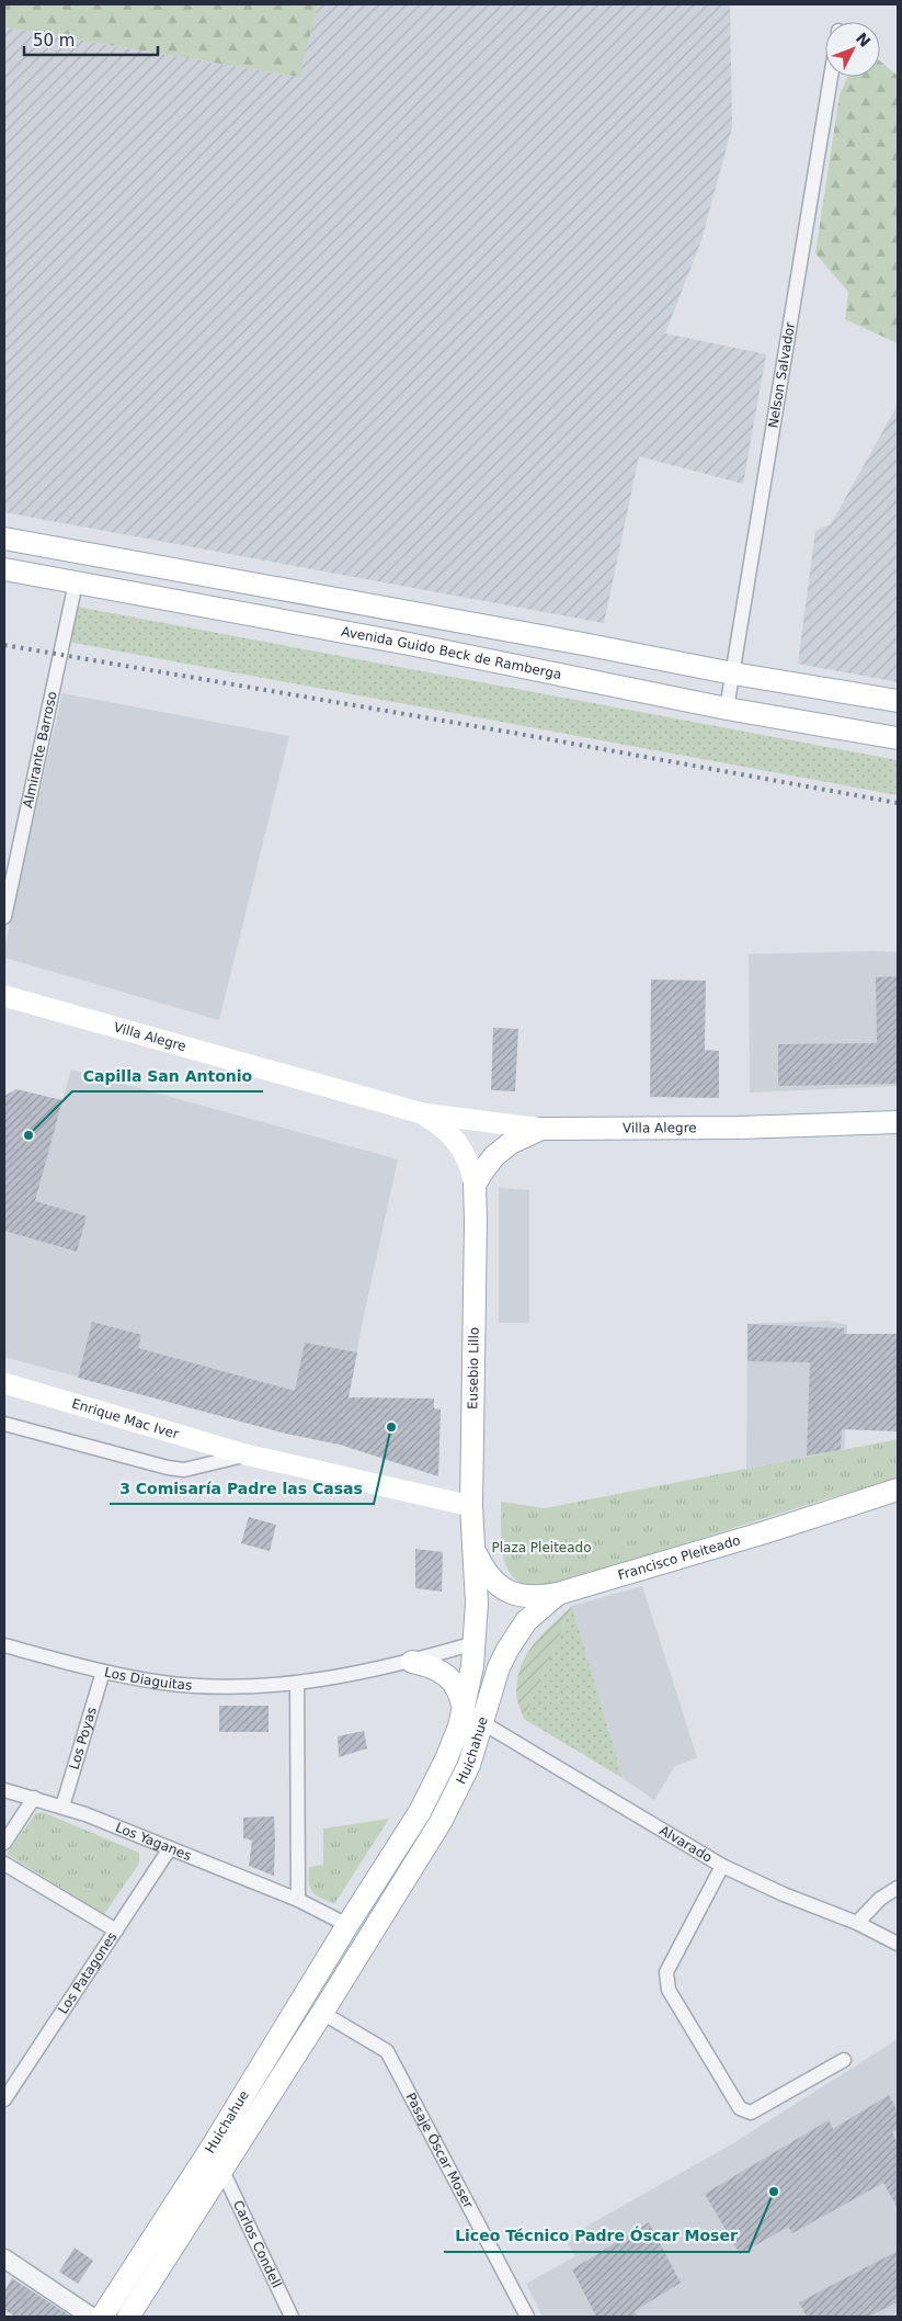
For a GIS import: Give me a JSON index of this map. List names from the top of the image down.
{
  "streets": {
    "main road": [
      "Avenida Guido Beck de Ramberga",
      "Villa Alegre",
      "Eusebio Lillo",
      "Enrique Mac Iver",
      "Francisco Pleiteado",
      "Huichahue"
    ],
    "street": [
      "Nelson Salvador",
      "Almirante Barroso",
      "Los Diaguitas",
      "Los Poyas",
      "Los Yaganes",
      "Alvarado",
      "Los Patagones",
      "Pasaje Óscar Moser",
      "Carlos Condell"
    ]
  },
  "crossings": [
    ["Nelson Salvador", "Avenida Guido Beck de Ramberga"],
    ["Avenida Guido Beck de Ramberga", "Almirante Barroso"],
    ["Villa Alegre", "Eusebio Lillo"],
    ["Eusebio Lillo", "Enrique Mac Iver"],
    ["Eusebio Lillo", "Francisco Pleiteado"],
    ["Eusebio Lillo", "Huichahue"],
    ["Francisco Pleiteado", "Huichahue"],
    ["Los Diaguitas", "Los Poyas"],
    ["Los Poyas", "Los Yaganes"],
    ["Huichahue", "Alvarado"],
    ["Huichahue", "Pasaje Óscar Moser"],
    ["Huichahue", "Carlos Condell"],
    ["Los Yaganes", "Los Patagones"]
  ],
  "parks": ["Plaza Pleiteado"],
  "places": ["Capilla San Antonio", "3 Comisaría Padre las Casas", "Liceo Técnico Padre Óscar Moser"],
  "scale_bar": "50 m",
  "north": "top right"
}
